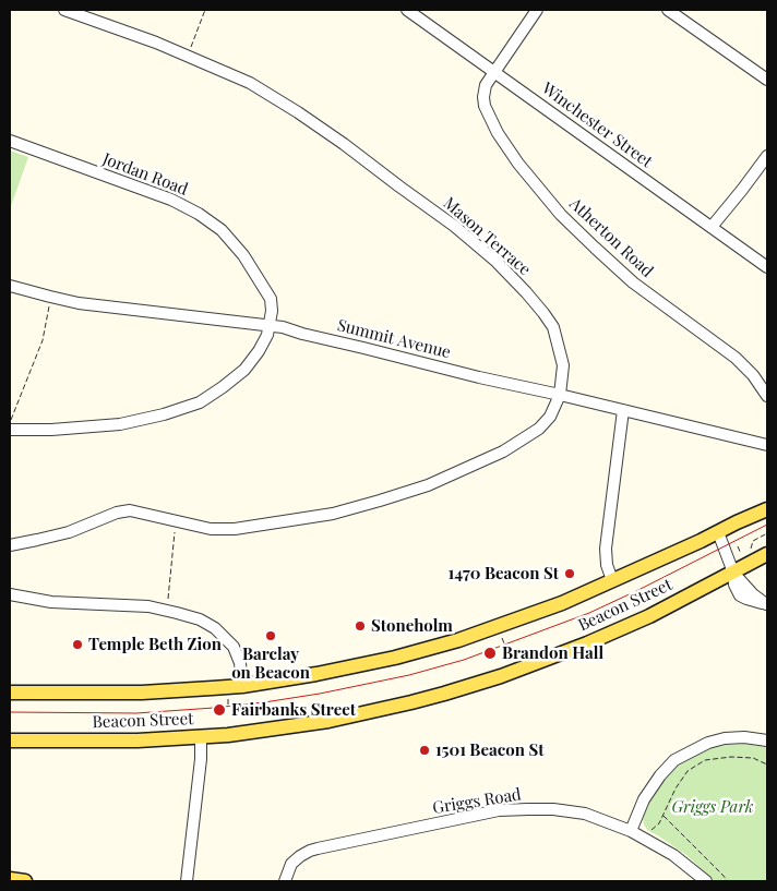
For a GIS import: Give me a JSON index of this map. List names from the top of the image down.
{
  "streets": {
    "main road": ["Beacon Street"],
    "street": [
      "Winchester Street",
      "Jordan Road",
      "Mason Terrace",
      "Atherton Road",
      "Summit Avenue",
      "Griggs Road"
    ]
  },
  "crossings": [
    ["Winchester Street", "Atherton Road"],
    ["Jordan Road", "Summit Avenue"],
    ["Mason Terrace", "Summit Avenue"]
  ],
  "parks": ["Griggs Park"],
  "places": [
    "1470 Beacon St",
    "Stoneholm",
    "Barclay on Beacon",
    "Temple Beth Zion",
    "Brandon Hall",
    "Fairbanks Street",
    "1501 Beacon St"
  ]
}
